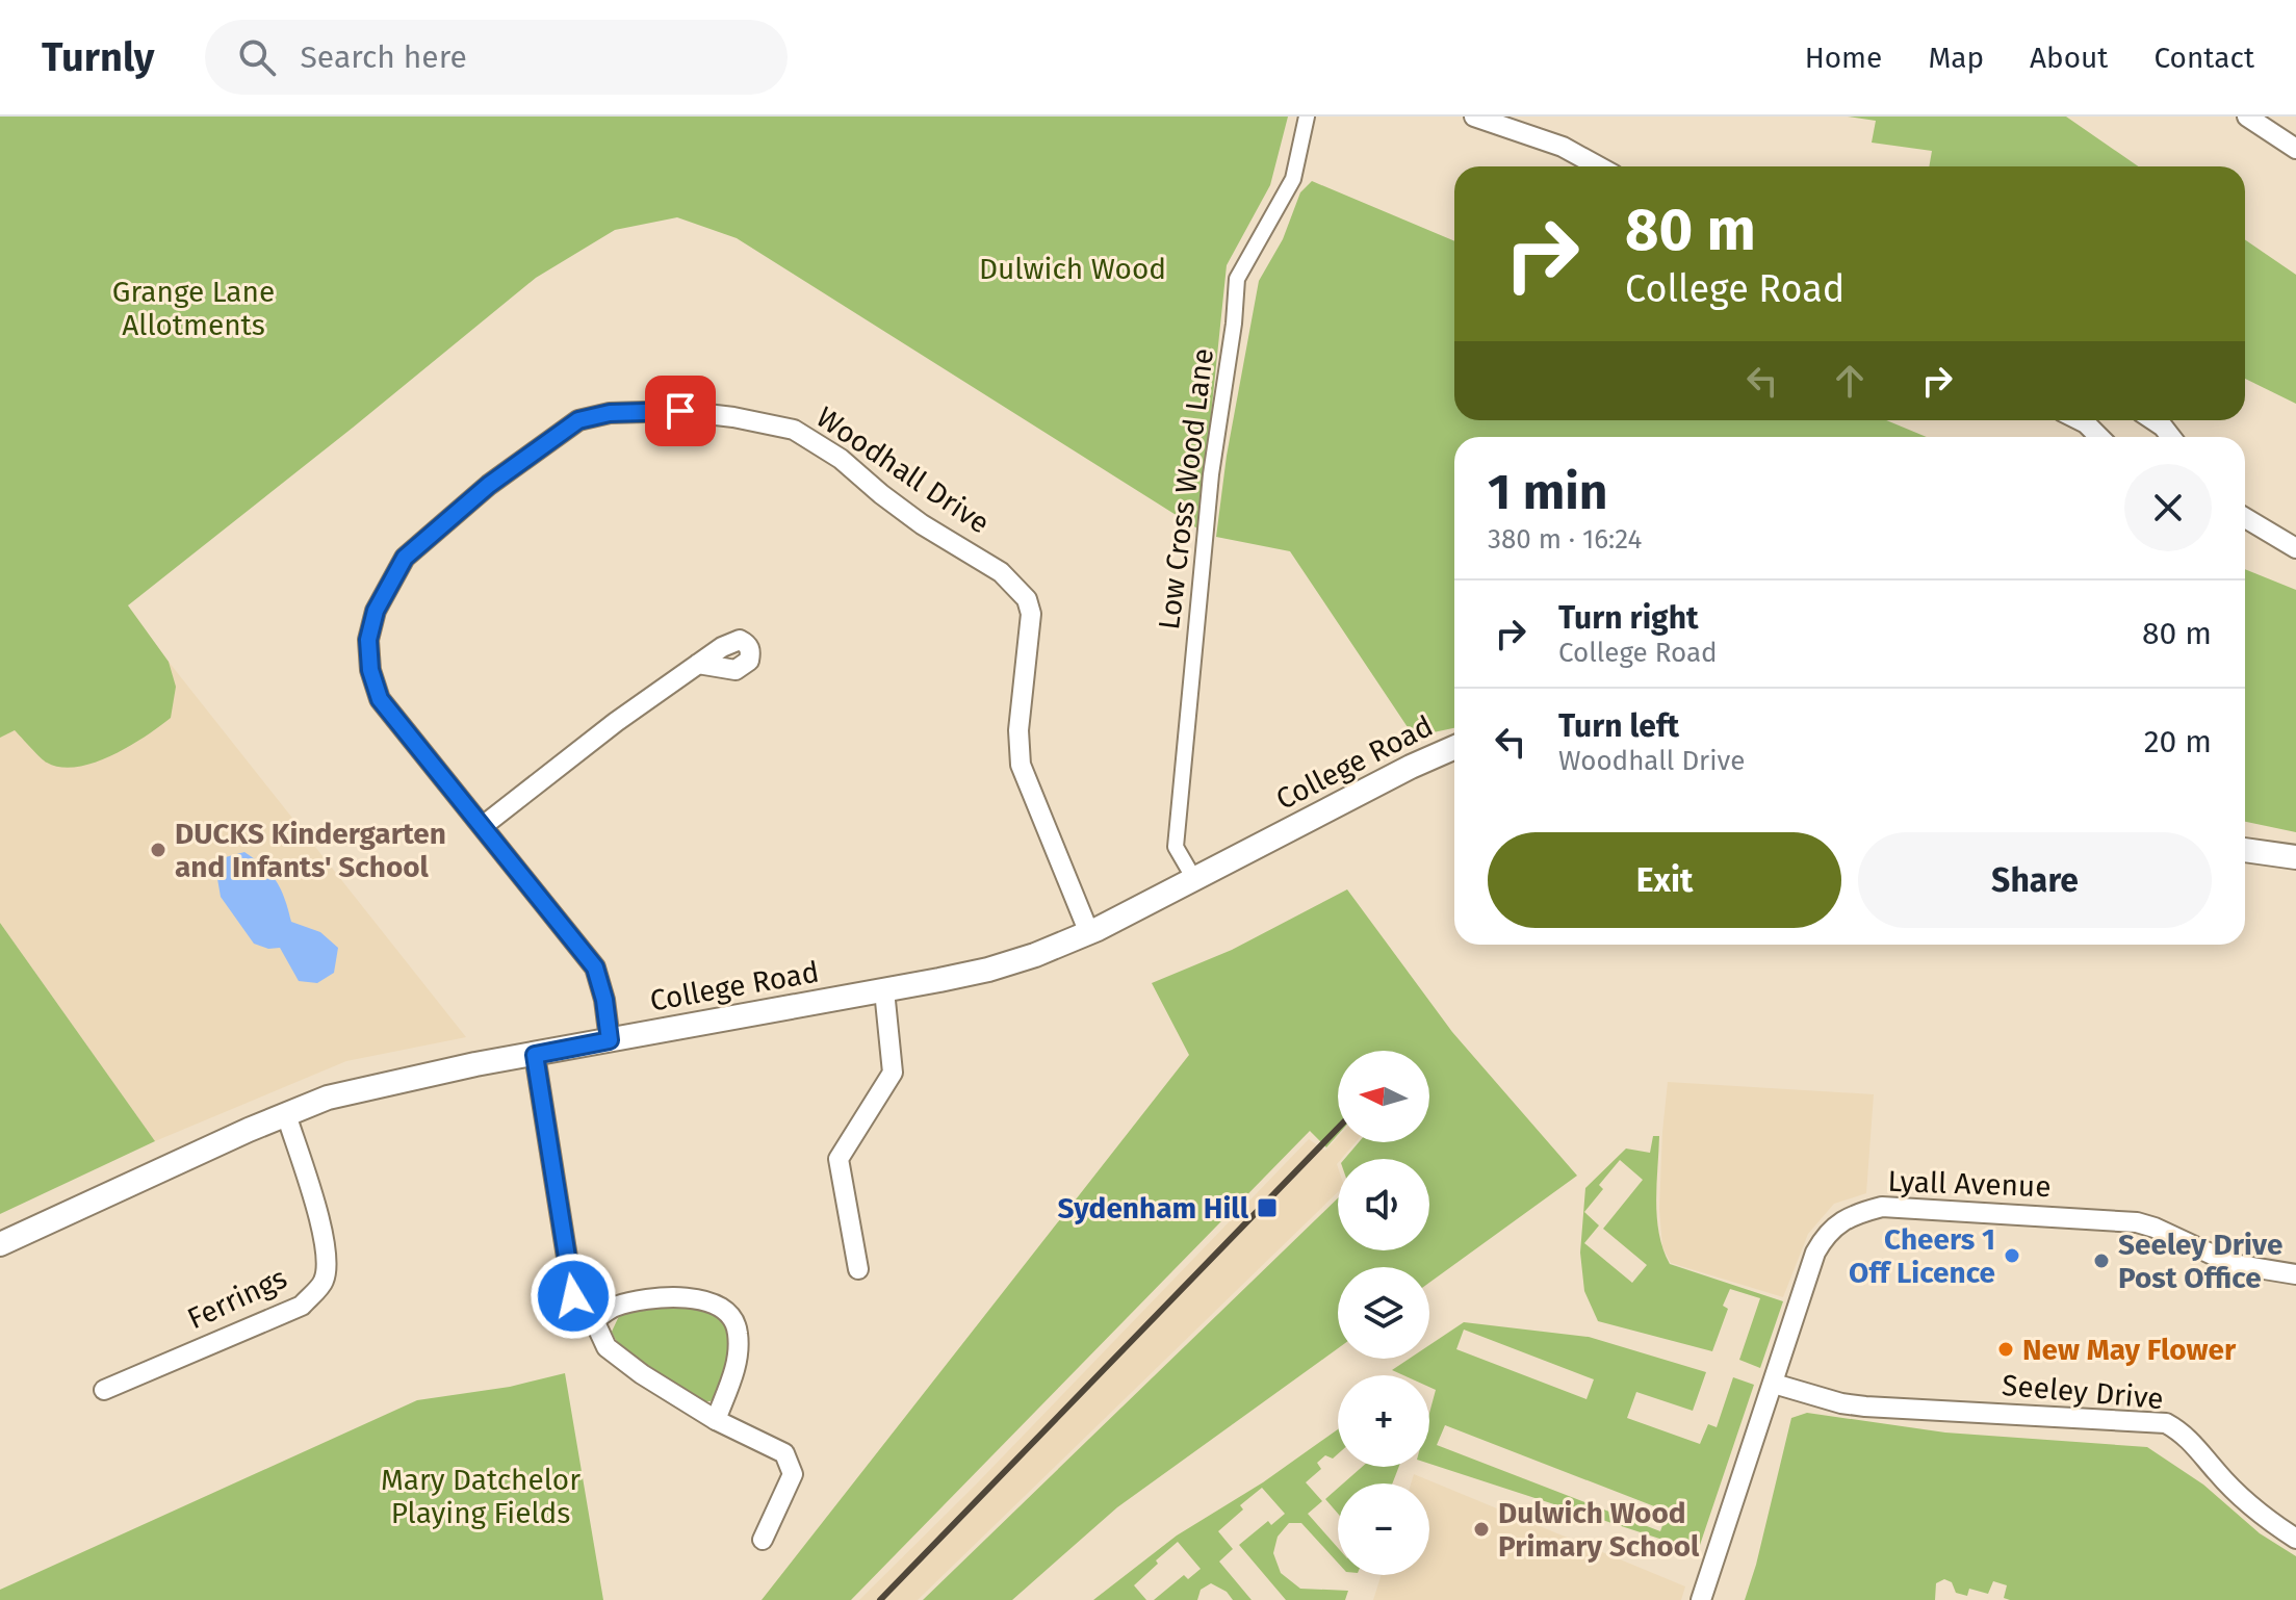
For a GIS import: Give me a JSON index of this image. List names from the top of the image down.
{
  "streets": {
    "street": [
      "Woodhall Drive",
      "Low Cross Wood Lane",
      "College Road",
      "Lyall Avenue",
      "Ferrings",
      "Seeley Drive"
    ]
  },
  "crossings": [
    ["Woodhall Drive", "College Road"],
    ["Low Cross Wood Lane", "College Road"],
    ["College Road", "Ferrings"],
    ["Lyall Avenue", "Seeley Drive"]
  ],
  "parks": ["Dulwich Wood", "Grange Lane Allotments", "Mary Datchelor Playing Fields"],
  "places": {
    "other": [
      "DUCKS Kindergarten and Infants' School",
      "Cheers 1 Off Licence",
      "Seeley Drive Post Office",
      "New May Flower",
      "Dulwich Wood Primary School"
    ],
    "transit": ["Sydenham Hill"]
  },
  "north": "left",
  "page": {
    "header": "Turnly",
    "search": "Search here",
    "nav": [
      "Home",
      "Map",
      "About",
      "Contact"
    ],
    "turn": ["80 m", "College Road"],
    "heading": ["1 min", "380 m · 16:24"],
    "list": [
      {
        "name": "Turn right",
        "note": "College Road",
        "value": "80 m"
      },
      {
        "name": "Turn left",
        "note": "Woodhall Drive",
        "value": "20 m"
      }
    ],
    "buttons": ["Exit", "Share"],
    "map_buttons": ["+", "−"]
  }
}
